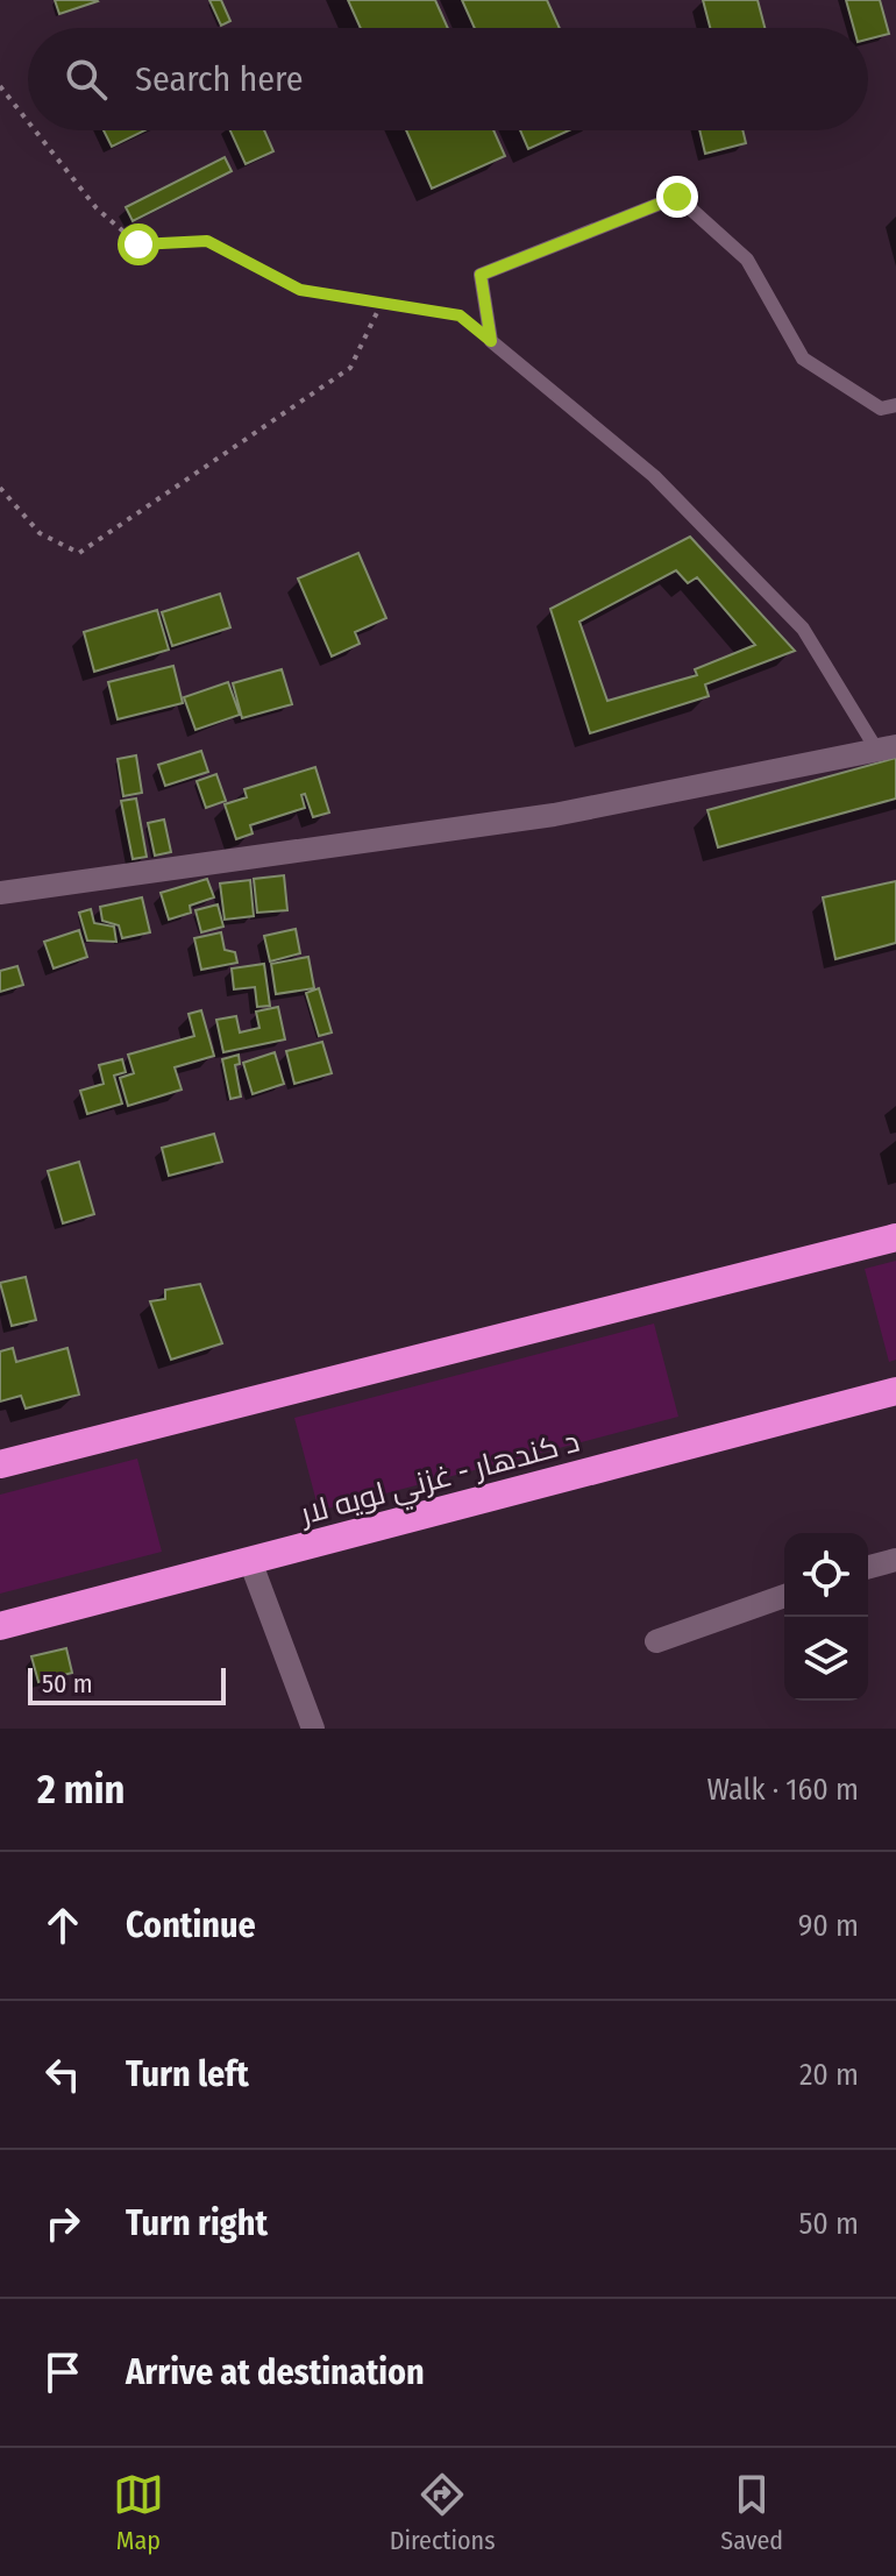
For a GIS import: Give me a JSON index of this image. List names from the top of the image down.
{
  "streets": {
    "highway": ["د کندهار - غزني لويه لار"]
  },
  "scale_bar": "50 m",
  "page": {
    "search": "Search here",
    "scale": "50 m",
    "heading": ["2 min", "Walk · 160 m"],
    "list": [
      ["Continue", "90 m"],
      ["Turn left", "20 m"],
      ["Turn right", "50 m"],
      "Arrive at destination"
    ],
    "nav": ["Map", "Directions", "Saved"]
  }
}
